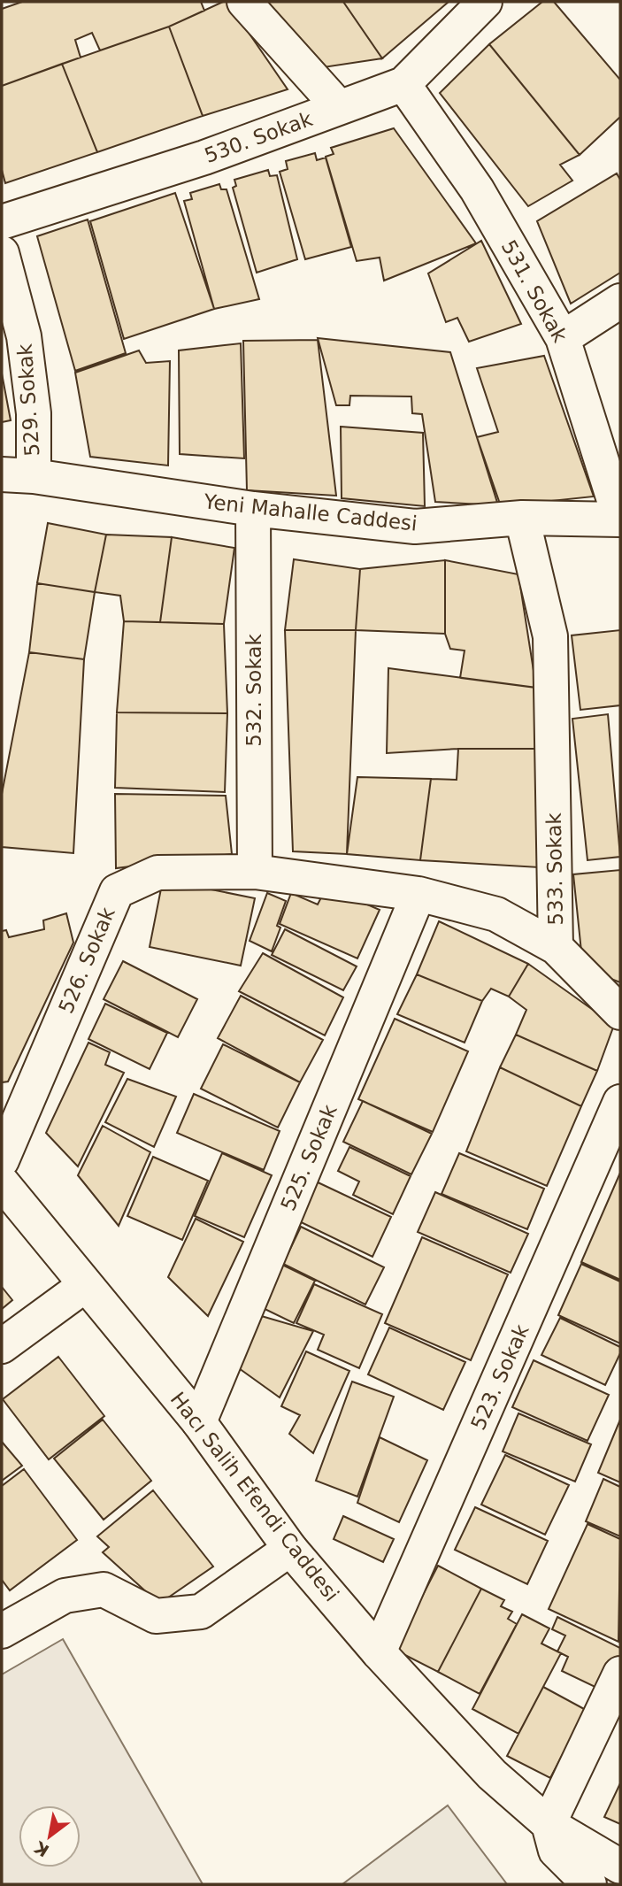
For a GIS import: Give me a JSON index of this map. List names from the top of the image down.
{
  "streets": {
    "street": [
      "530. Sokak",
      "531. Sokak",
      "529. Sokak",
      "Yeni Mahalle Caddesi",
      "532. Sokak",
      "533. Sokak",
      "526. Sokak",
      "525. Sokak",
      "523. Sokak",
      "Hacı Salih Efendi Caddesi"
    ]
  },
  "crossings": [
    ["530. Sokak", "531. Sokak"],
    ["531. Sokak", "Yeni Mahalle Caddesi"],
    ["529. Sokak", "Yeni Mahalle Caddesi"],
    ["Yeni Mahalle Caddesi", "532. Sokak"],
    ["Yeni Mahalle Caddesi", "533. Sokak"],
    ["532. Sokak", "533. Sokak"],
    ["532. Sokak", "526. Sokak"],
    ["533. Sokak", "526. Sokak"],
    ["533. Sokak", "525. Sokak"],
    ["525. Sokak", "Hacı Salih Efendi Caddesi"],
    ["523. Sokak", "Hacı Salih Efendi Caddesi"]
  ],
  "north": "bottom left"
}
